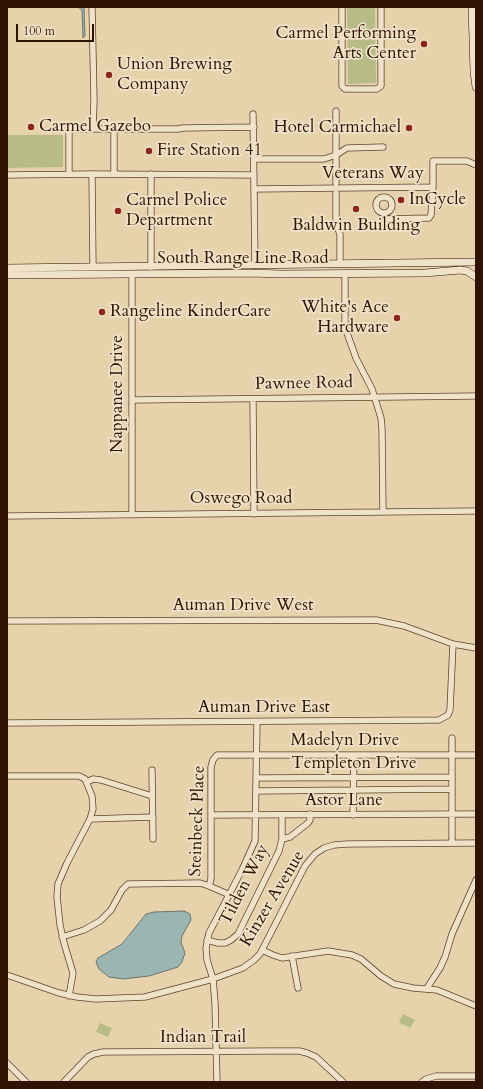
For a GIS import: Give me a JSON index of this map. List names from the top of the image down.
{
  "streets": {
    "main road": ["South Range Line Road"],
    "street": [
      "Veterans Way",
      "Pawnee Road",
      "Nappanee Drive",
      "Oswego Road",
      "Auman Drive West",
      "Auman Drive East",
      "Madelyn Drive",
      "Templeton Drive",
      "Astor Lane",
      "Steinbeck Place",
      "Tilden Way",
      "Kinzer Avenue",
      "Indian Trail"
    ]
  },
  "crossings": [
    ["South Range Line Road", "Nappanee Drive"],
    ["Pawnee Road", "Nappanee Drive"],
    ["Nappanee Drive", "Oswego Road"],
    ["Auman Drive West", "Auman Drive East"],
    ["Madelyn Drive", "Steinbeck Place"],
    ["Astor Lane", "Steinbeck Place"],
    ["Astor Lane", "Tilden Way"]
  ],
  "places": [
    "Carmel Performing Arts Center",
    "Union Brewing Company",
    "Carmel Gazebo",
    "Hotel Carmichael",
    "Fire Station 41",
    "InCycle",
    "Baldwin Building",
    "Carmel Police Department",
    "Rangeline KinderCare",
    "White's Ace Hardware"
  ],
  "scale_bar": "100 m"
}
